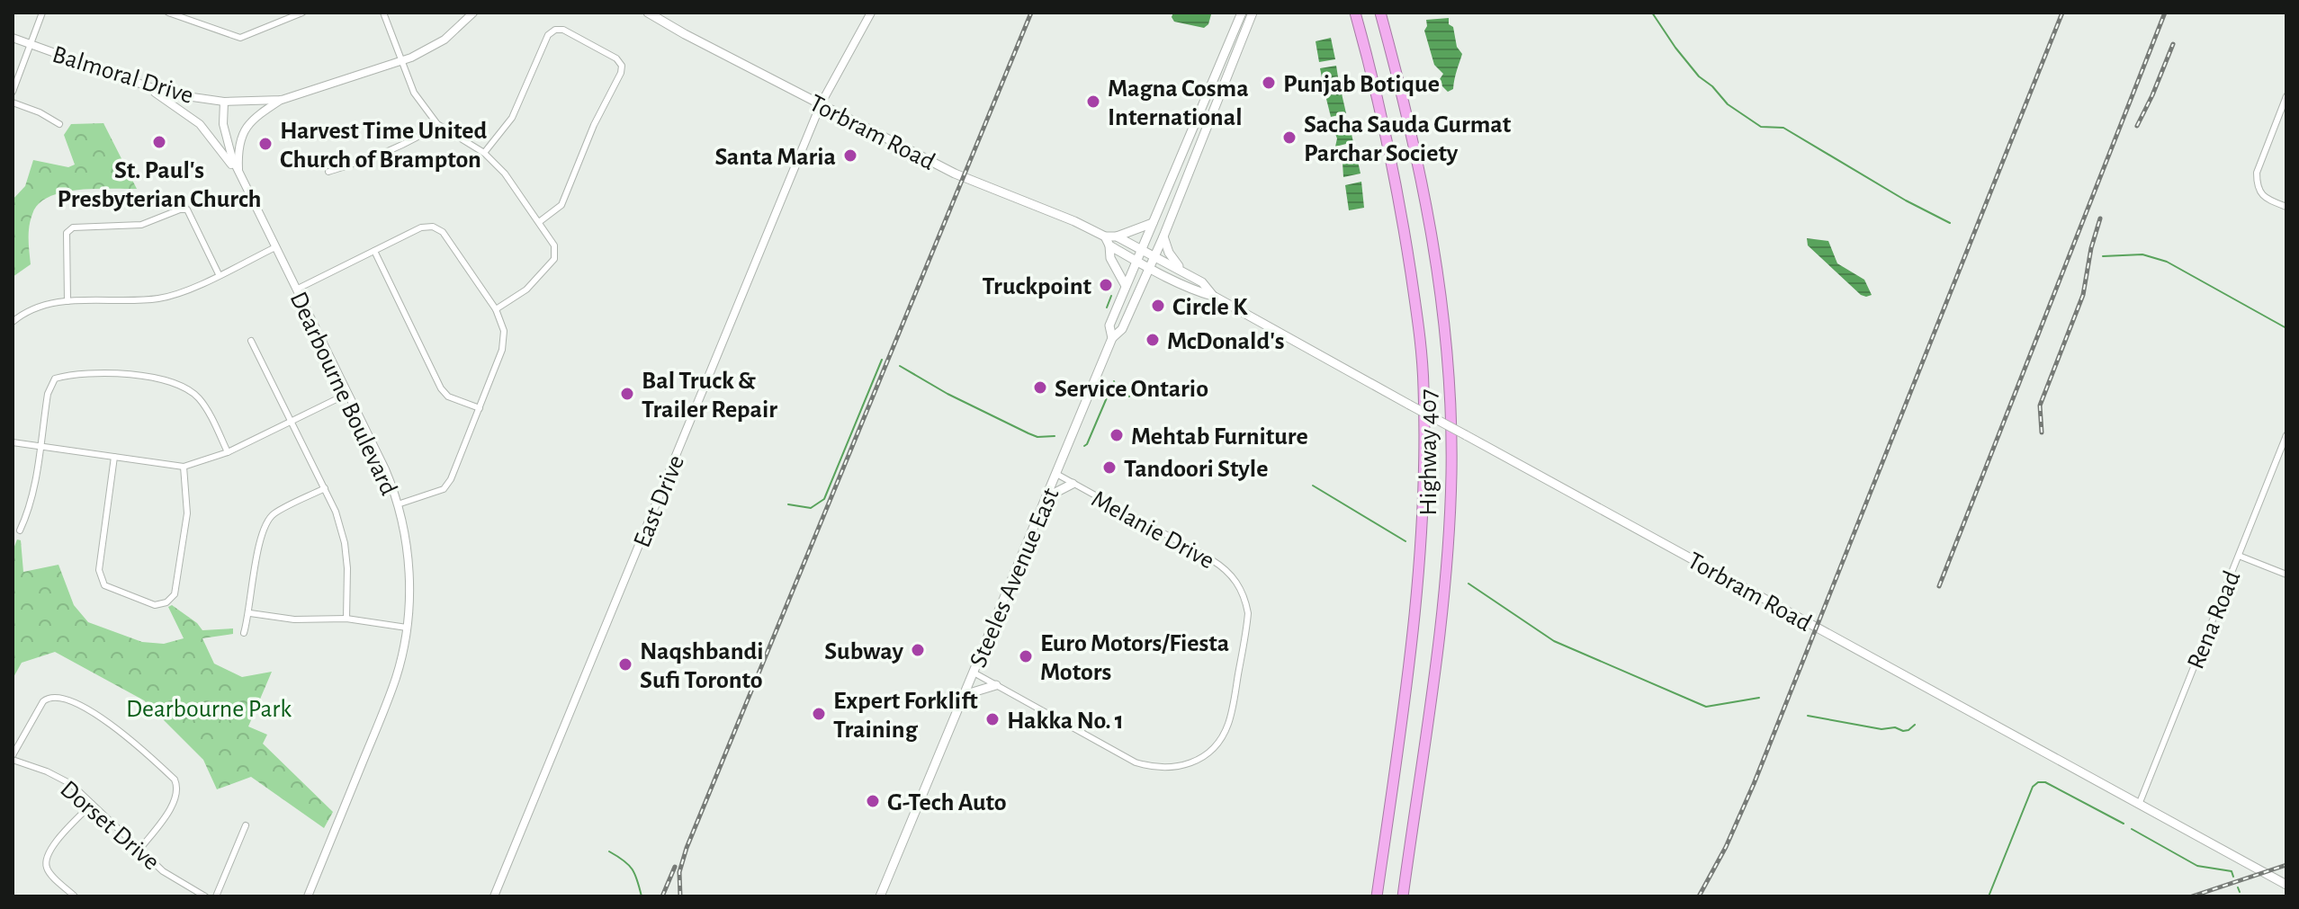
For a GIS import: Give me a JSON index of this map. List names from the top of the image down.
{
  "streets": {
    "highway": ["Highway 407"],
    "main road": ["Torbram Road", "Steeles Avenue East"],
    "street": [
      "Balmoral Drive",
      "Dearbourne Boulevard",
      "East Drive",
      "Melanie Drive",
      "Rena Road",
      "Dorset Drive"
    ]
  },
  "crossings": [
    ["Balmoral Drive", "Dearbourne Boulevard"],
    ["Torbram Road", "East Drive"],
    ["Torbram Road", "Steeles Avenue East"],
    ["Torbram Road", "Rena Road"],
    ["Melanie Drive", "Steeles Avenue East"]
  ],
  "parks": ["Dearbourne Park"],
  "places": [
    "Punjab Botique",
    "Magna Cosma International",
    "Sacha Sauda Gurmat Parchar Society",
    "St. Paul's Presbyterian Church",
    "Harvest Time United Church of Brampton",
    "Santa Maria",
    "Truckpoint",
    "Circle K",
    "McDonald's",
    "Service Ontario",
    "Bal Truck & Trailer Repair",
    "Mehtab Furniture",
    "Tandoori Style",
    "Subway",
    "Euro Motors/Fiesta Motors",
    "Naqshbandi Sufi Toronto",
    "Expert Forklift Training",
    "Hakka No. 1",
    "G-Tech Auto"
  ]
}
